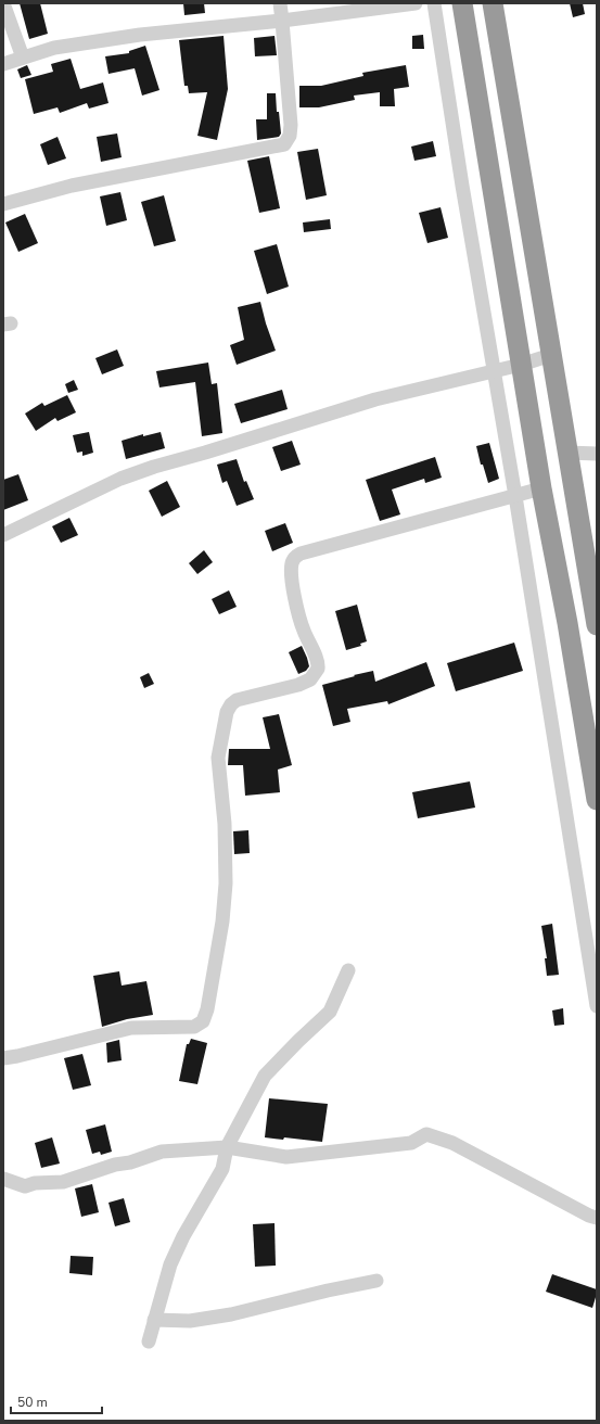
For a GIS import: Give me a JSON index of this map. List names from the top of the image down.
{
  "scale_bar": "50 m"
}
